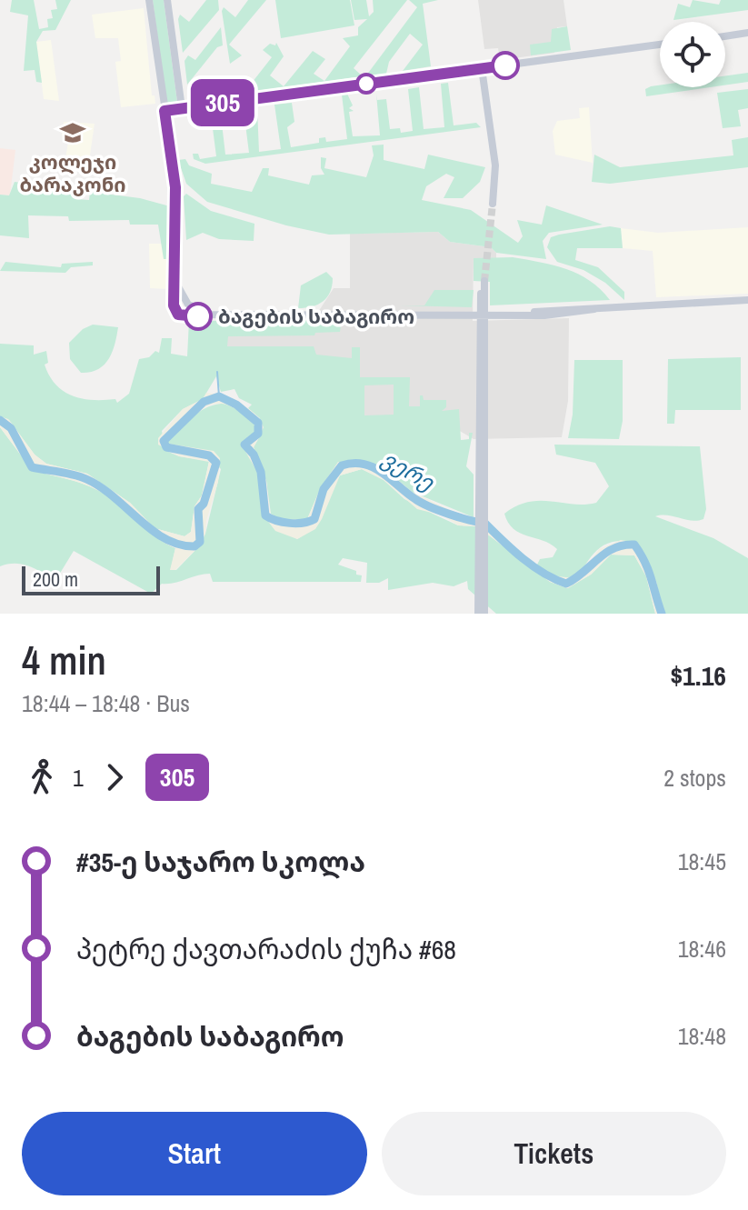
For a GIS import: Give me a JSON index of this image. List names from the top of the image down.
{
  "water": ["ვერე"],
  "places": {
    "school or university": ["კოლეჯი ბარაკონი"],
    "other": ["ბაგების საბაგირო"]
  },
  "lines": ["bus line 305"],
  "scale_bar": "200 m",
  "page": {
    "on_map": "305",
    "scale": "200 m",
    "heading": ["4 min", "18:44 – 18:48 · Bus", "$1.16"],
    "legs": ["1", "305", "2 stops"],
    "list": [
      {
        "name": "#35-ე საჯარო სკოლა",
        "value": "18:45"
      },
      {
        "name": "პეტრე ქავთარაძის ქუჩა #68",
        "value": "18:46"
      },
      {
        "name": "ბაგების საბაგირო",
        "value": "18:48"
      }
    ],
    "buttons": ["Start", "Tickets"]
  }
}
